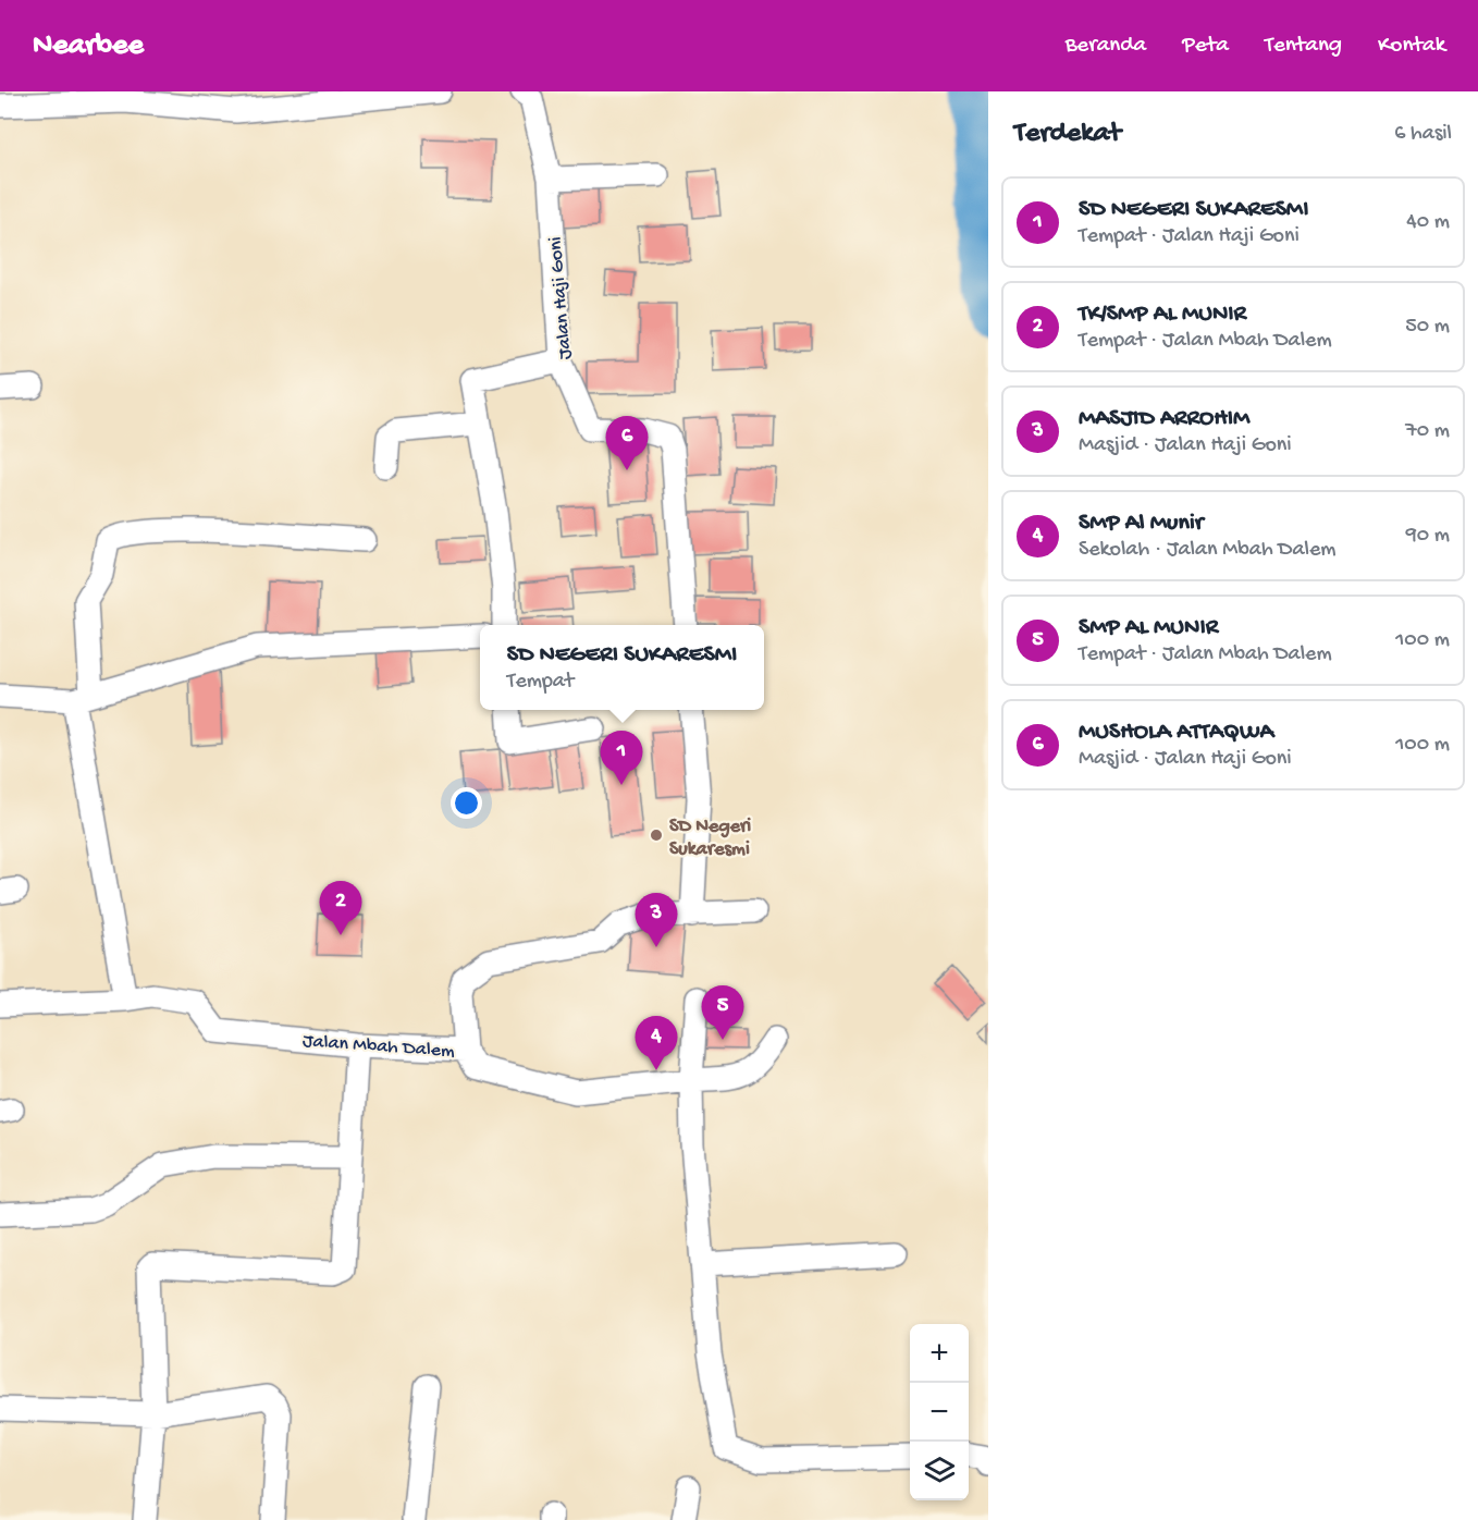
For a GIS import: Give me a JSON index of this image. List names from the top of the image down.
{
  "streets": {
    "street": ["Jalan Haji Goni", "Jalan Mbah Dalem"]
  },
  "places": ["SD Negeri Sukaresmi"],
  "page": {
    "header": "Nearbee",
    "nav": [
      "Beranda",
      "Peta",
      "Tentang",
      "Kontak"
    ],
    "heading": ["Terdekat", "6 hasil"],
    "list": [
      {
        "mark": "1",
        "name": "SD NEGERI SUKARESMI",
        "note": "Tempat · Jalan Haji Goni",
        "value": "40 m"
      },
      {
        "mark": "2",
        "name": "TK/SMP AL MUNIR",
        "note": "Tempat · Jalan Mbah Dalem",
        "value": "50 m"
      },
      {
        "mark": "3",
        "name": "MASJID ARROHIM",
        "note": "Masjid · Jalan Haji Goni",
        "value": "70 m"
      },
      {
        "mark": "4",
        "name": "SMP Al Munir",
        "note": "Sekolah · Jalan Mbah Dalem",
        "value": "90 m"
      },
      {
        "mark": "5",
        "name": "SMP AL MUNIR",
        "note": "Tempat · Jalan Mbah Dalem",
        "value": "100 m"
      },
      {
        "mark": "6",
        "name": "MUSHOLA ATTAQWA",
        "note": "Masjid · Jalan Haji Goni",
        "value": "100 m"
      }
    ],
    "pins": [
      "6",
      "1",
      "2",
      "3",
      "5",
      "4"
    ],
    "popup": ["SD NEGERI SUKARESMI", "Tempat"],
    "map_buttons": ["+", "−"]
  }
}
